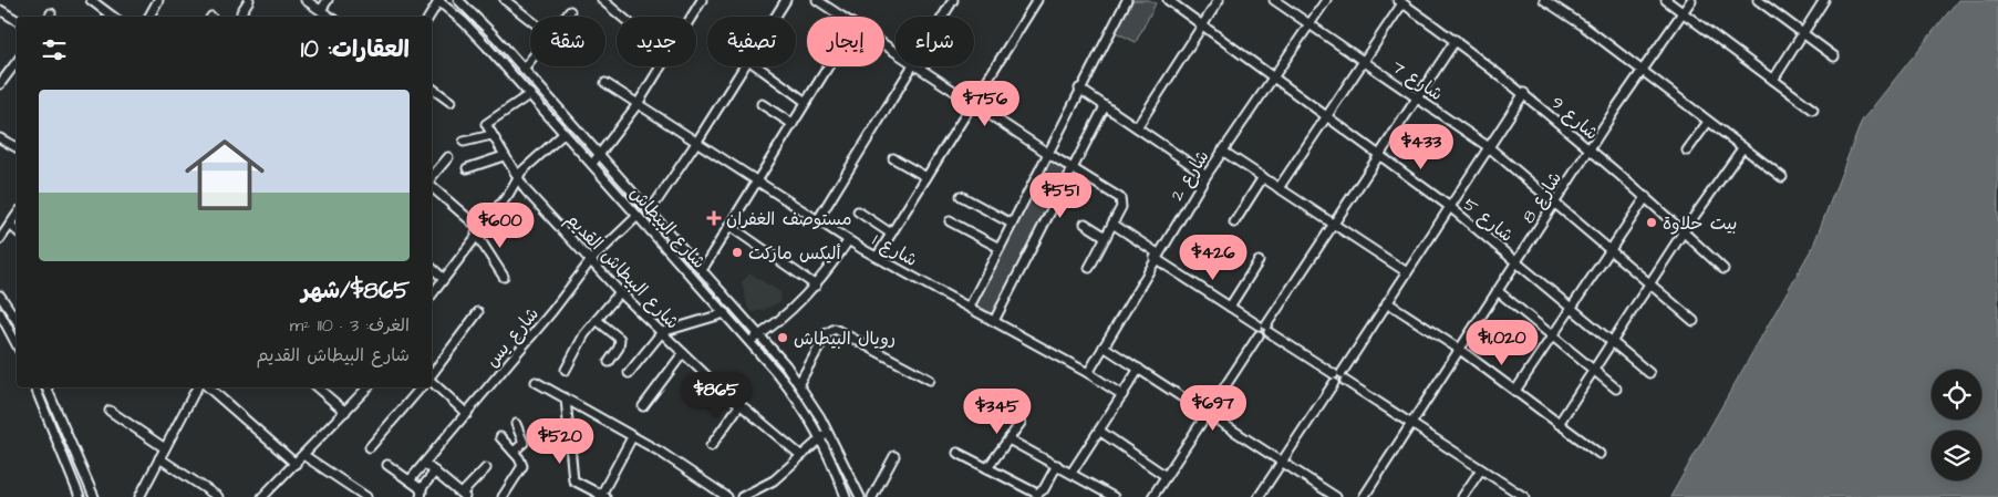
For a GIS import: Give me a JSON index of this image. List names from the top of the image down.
{
  "streets": {
    "street": [
      "شارع 7",
      "شارع 9",
      "شارع 2",
      "شارع 8",
      "شارع 5",
      "شارع البيطاش",
      "شارع 1",
      "شارع البيطاش القديم",
      "شارع يس"
    ]
  },
  "crossings": [
    ["شارع 7", "شارع 2"],
    ["شارع 7", "شارع 8"],
    ["شارع 9", "شارع 8"],
    ["شارع 2", "شارع 5"],
    ["شارع 2", "شارع 1"],
    ["شارع 8", "شارع 5"],
    ["شارع البيطاش", "شارع يس"],
    ["شارع البيطاش القديم", "شارع يس"]
  ],
  "places": {
    "health": ["مستوصف الغفران"],
    "other": ["بيت حلاوة", "أليكس ماركت", "رويال البيطاش"]
  },
  "page": {
    "chip": [
      "شراء",
      "إيجار",
      "تصفية",
      "جديد",
      "شقة"
    ],
    "heading": "العقارات: 10",
    "price": [
      "$756",
      "$433",
      "$551",
      "$600",
      "$426",
      "$1,020",
      "$865",
      "$697",
      "$345",
      "$520"
    ],
    "list": [
      {
        "name": "$865/شهر",
        "note": "الغرف: 3 · 110 m² · شارع البيطاش القديم"
      }
    ]
  }
}
